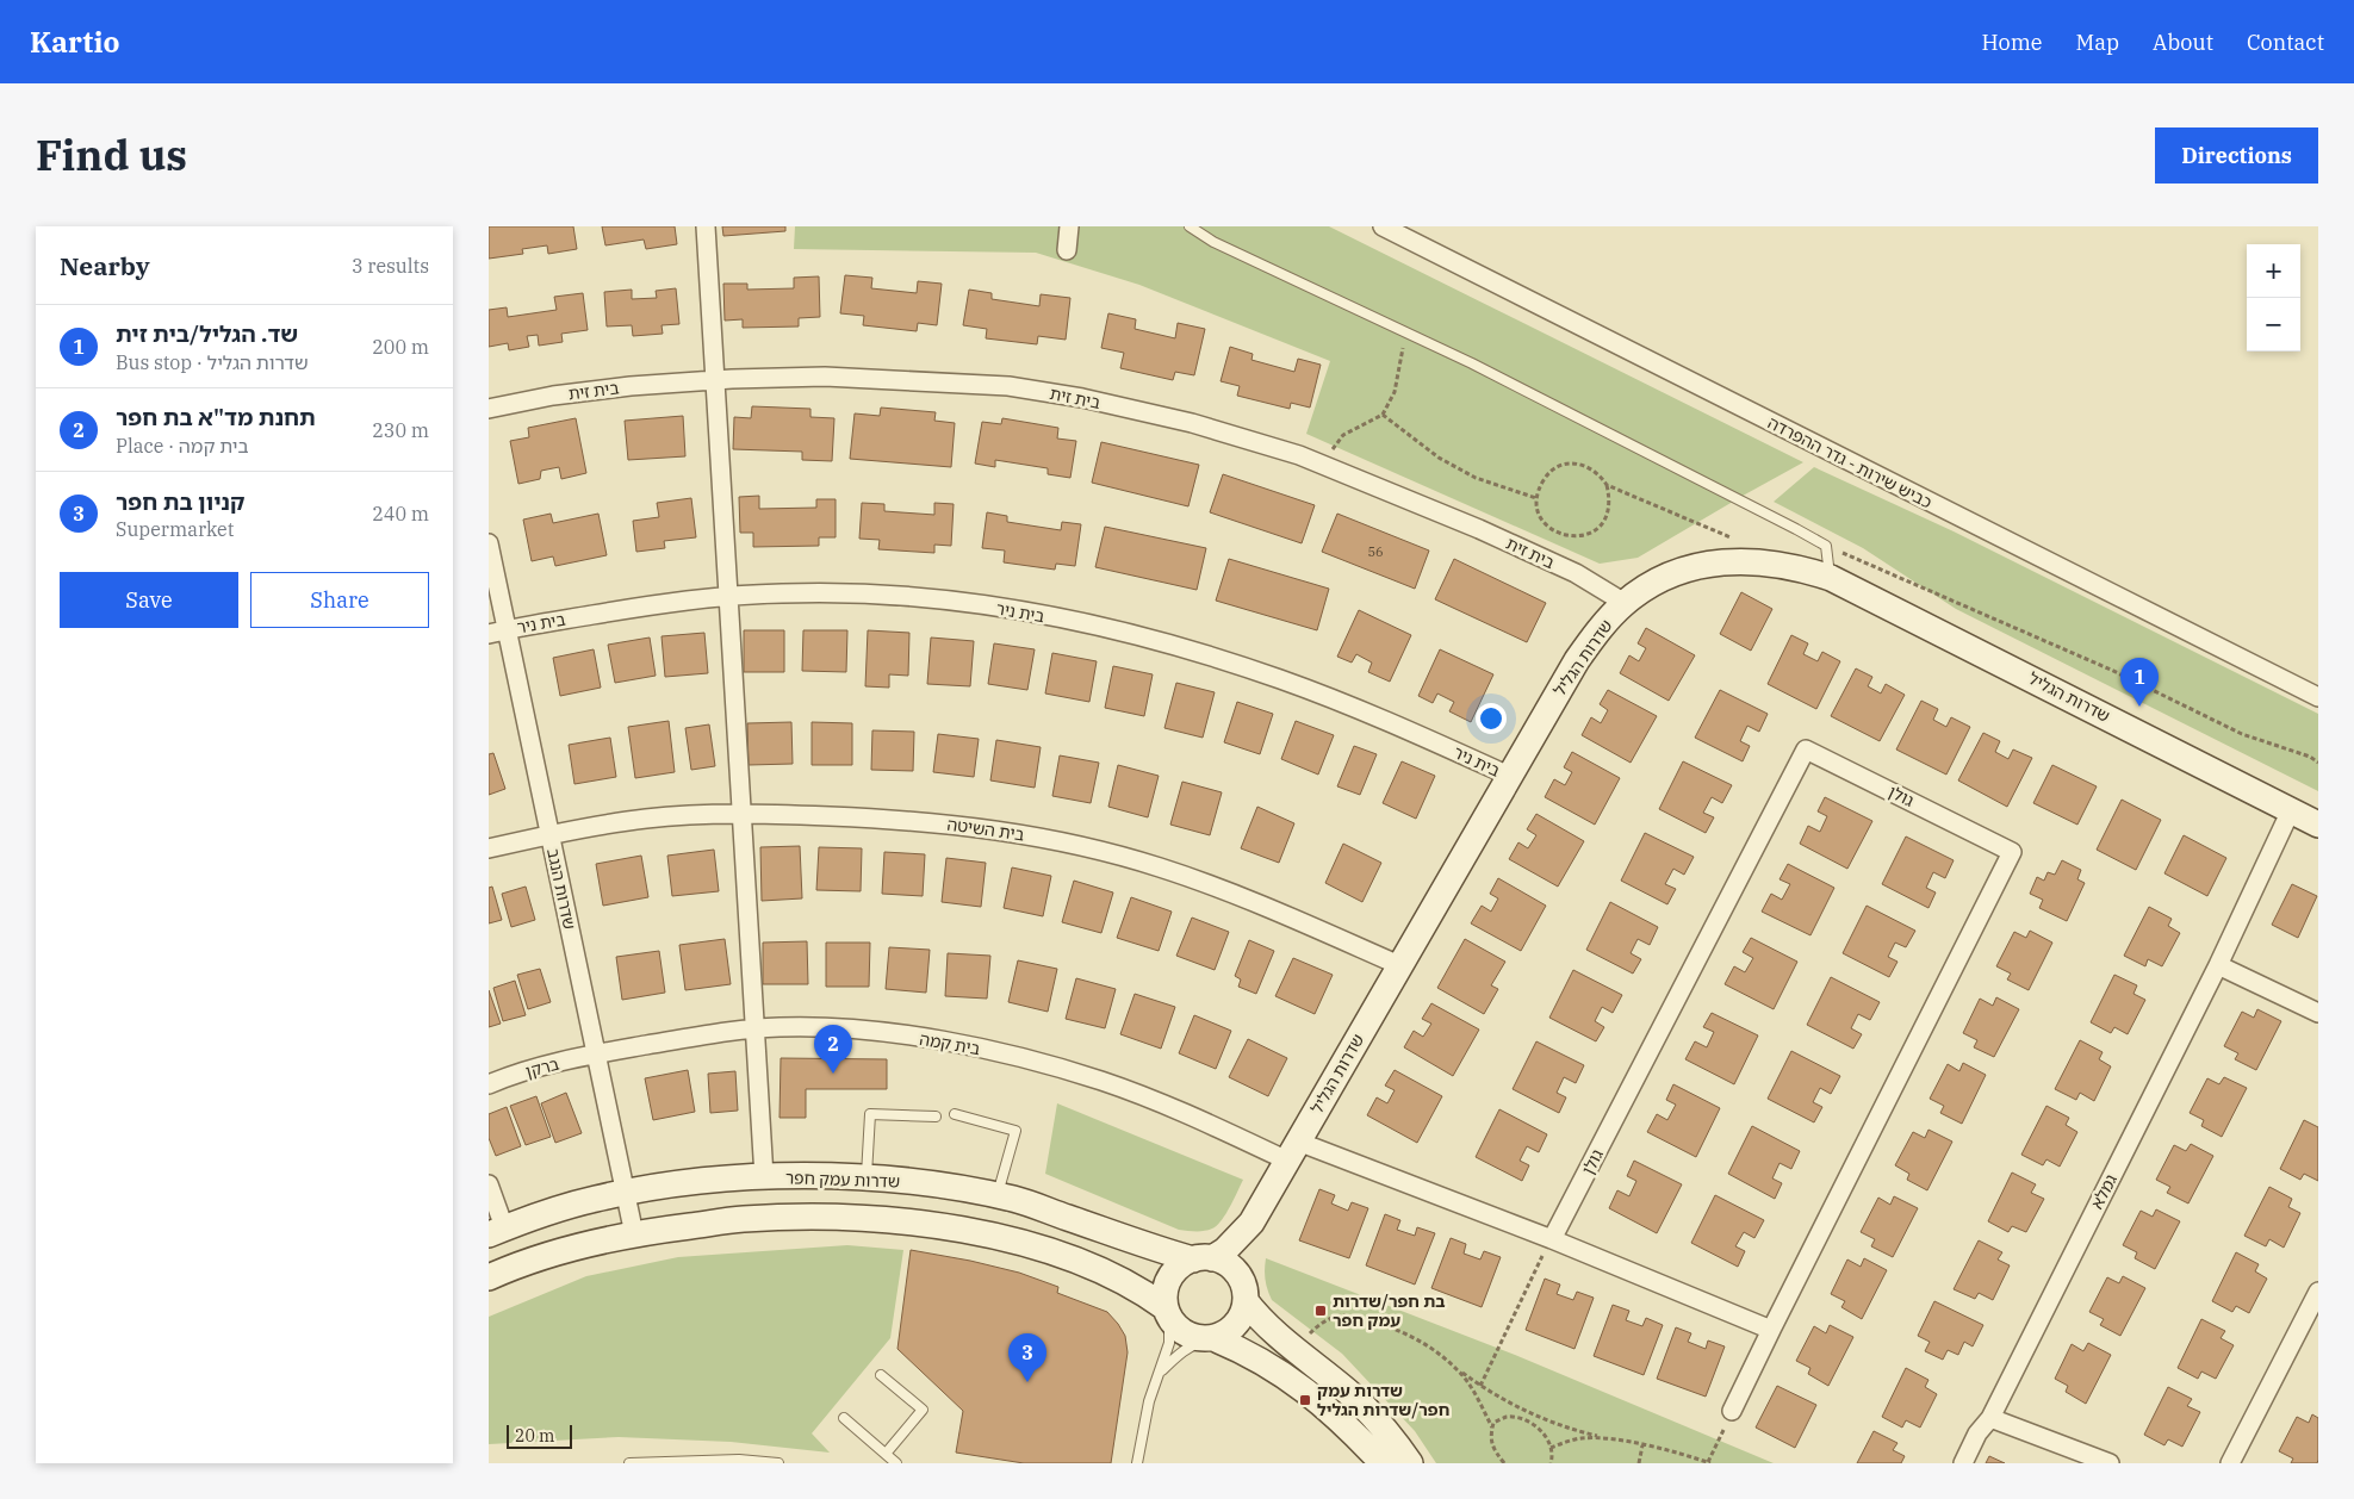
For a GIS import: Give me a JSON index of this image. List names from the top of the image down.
{
  "streets": {
    "street": [
      "בית זית",
      "כביש שירות - גדר ההפרדה",
      "בית ניר",
      "שדרות הגליל",
      "גולן",
      "בית השיטה",
      "שדרות הנגב",
      "בית קמה",
      "ברקן",
      "שדרות עמק חפר",
      "גמלא"
    ]
  },
  "crossings": [
    ["בית זית", "שדרות הגליל"],
    ["בית ניר", "שדרות הגליל"],
    ["בית ניר", "שדרות הנגב"],
    ["שדרות הגליל", "בית השיטה"],
    ["שדרות הגליל", "בית קמה"],
    ["שדרות הגליל", "שדרות עמק חפר"],
    ["שדרות הגליל", "גמלא"],
    ["בית השיטה", "שדרות הנגב"],
    ["שדרות הנגב", "בית קמה"],
    ["שדרות הנגב", "ברקן"],
    ["שדרות הנגב", "שדרות עמק חפר"],
    ["בית קמה", "ברקן"]
  ],
  "places": {
    "transit": ["בת חפר/שדרות עמק חפר", "שדרות עמק חפר/שדרות הגליל"]
  },
  "house_numbers": ["56"],
  "scale_bar": "20 m",
  "page": {
    "header": "Kartio",
    "nav": [
      "Home",
      "Map",
      "About",
      "Contact"
    ],
    "title": "Find us",
    "buttons": [
      "Directions",
      ["Save", "Share"]
    ],
    "heading": ["Nearby", "3 results"],
    "map_buttons": ["+", "−"],
    "list": [
      {
        "mark": "1",
        "name": "שד. הגליל/בית זית",
        "note": "Bus stop · שדרות הגליל",
        "value": "200 m"
      },
      {
        "mark": "2",
        "name": "תחנת מד\"א בת חפר",
        "note": "Place · בית קמה",
        "value": "230 m"
      },
      {
        "mark": "3",
        "name": "קניון בת חפר",
        "note": "Supermarket",
        "value": "240 m"
      }
    ],
    "pins": ["1", "2", "3"],
    "scale": "20 m"
  }
}
